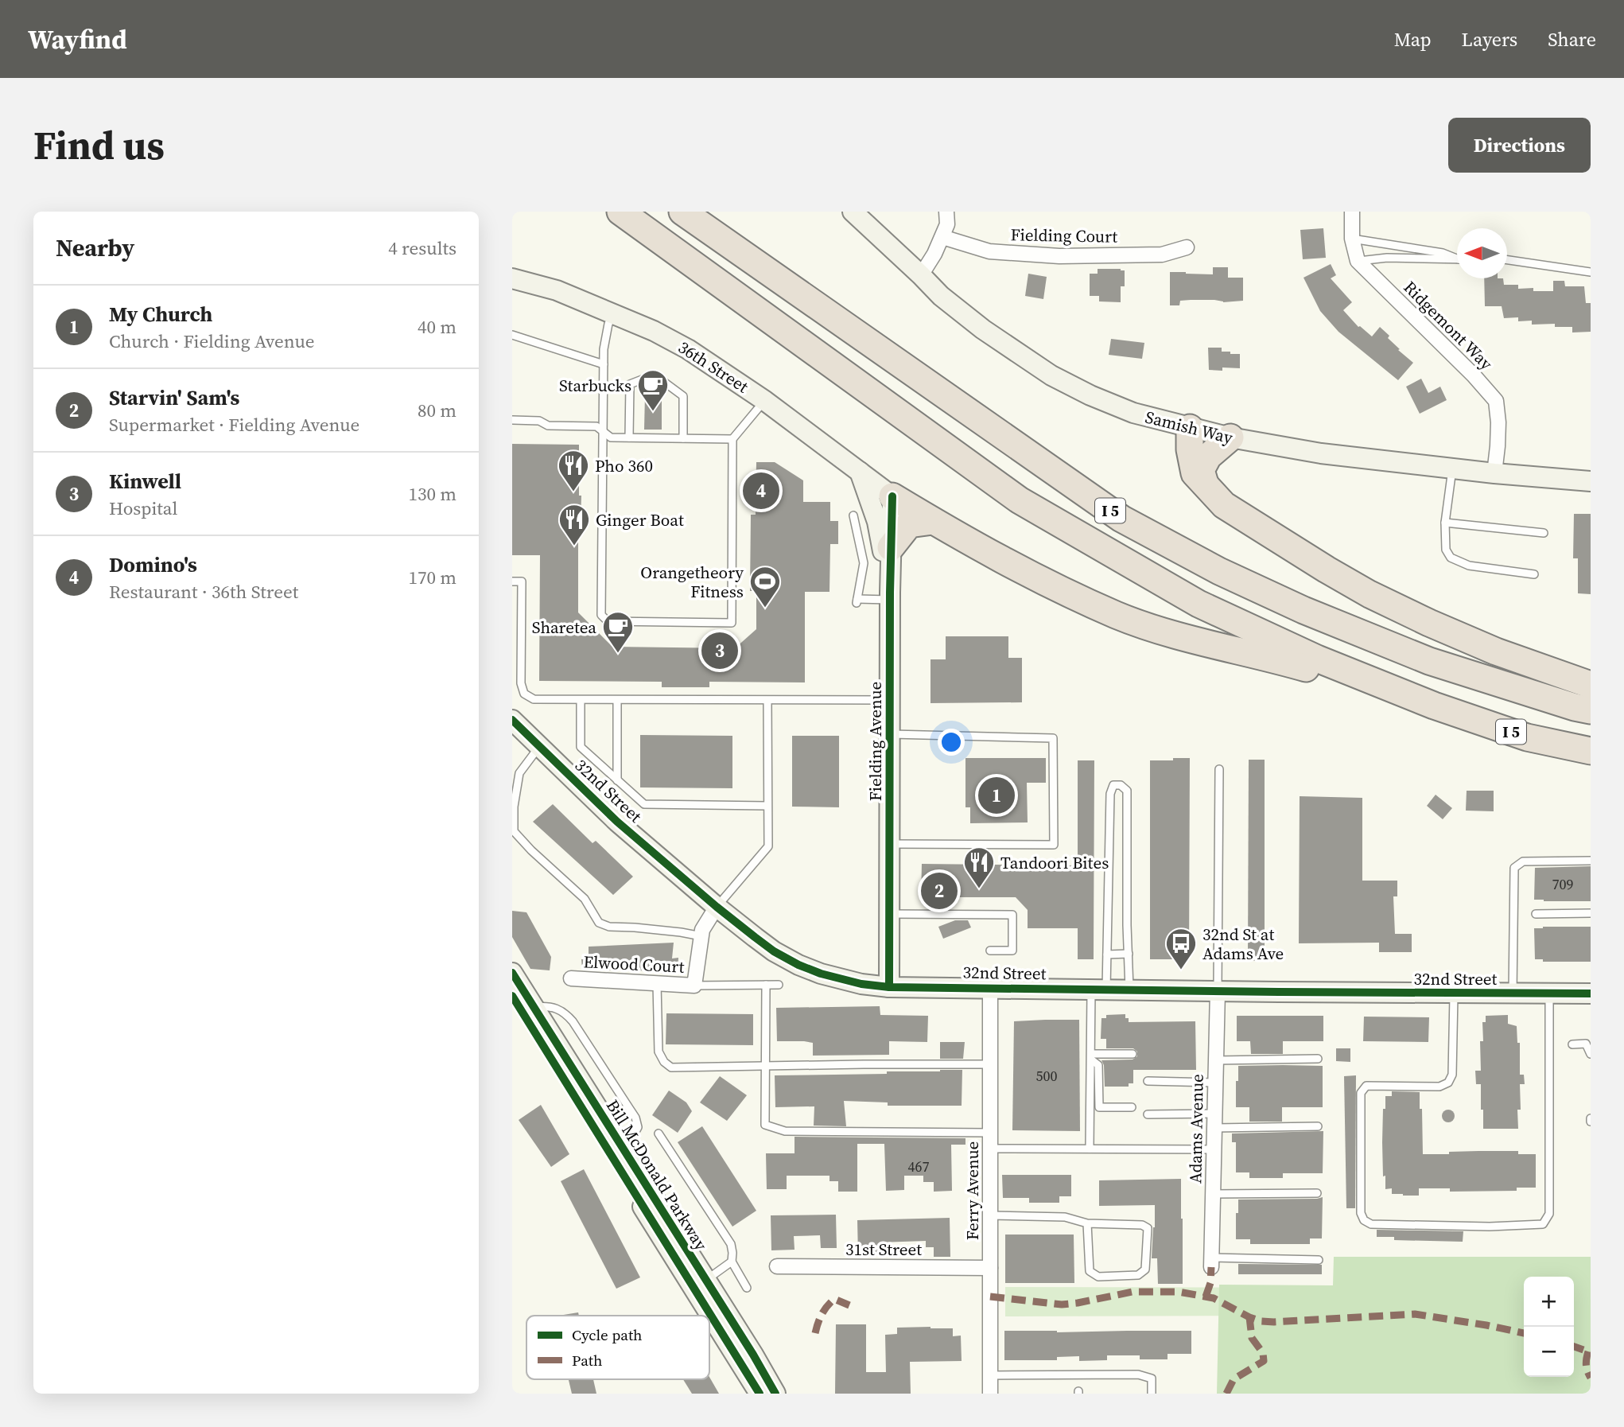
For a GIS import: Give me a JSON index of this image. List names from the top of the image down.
{
  "streets": {
    "highway": ["I 5"],
    "main road": [
      "36th Street",
      "Samish Way",
      "Fielding Avenue",
      "32nd Street",
      "Bill McDonald Parkway"
    ],
    "street": [
      "Fielding Court",
      "Ridgemont Way",
      "Elwood Court",
      "Adams Avenue",
      "Ferry Avenue",
      "31st Street"
    ]
  },
  "crossings": [
    ["Ridgemont Way", "Samish Way"],
    ["36th Street", "Fielding Avenue"],
    ["Fielding Avenue", "32nd Street"],
    ["32nd Street", "Adams Avenue"],
    ["32nd Street", "Ferry Avenue"],
    ["Ferry Avenue", "31st Street"]
  ],
  "places": {
    "cafe": ["Starbucks", "Sharetea"],
    "restaurant": ["Pho 360", "Ginger Boat", "Tandoori Bites"],
    "sports": ["Orangetheory Fitness"],
    "bus stop": ["32nd St at Adams Ave"]
  },
  "house_numbers": ["709", "500", "467"],
  "legend": ["Cycle path", "Path"],
  "north": "left",
  "page": {
    "header": "Wayfind",
    "nav": ["Map", "Layers", "Share"],
    "buttons": "Directions",
    "title": "Find us",
    "heading": ["Nearby", "4 results"],
    "list": [
      {
        "mark": "1",
        "name": "My Church",
        "note": "Church · Fielding Avenue",
        "value": "40 m"
      },
      {
        "mark": "2",
        "name": "Starvin' Sam's",
        "note": "Supermarket · Fielding Avenue",
        "value": "80 m"
      },
      {
        "mark": "3",
        "name": "Kinwell",
        "note": "Hospital",
        "value": "130 m"
      },
      {
        "mark": "4",
        "name": "Domino's",
        "note": "Restaurant · 36th Street",
        "value": "170 m"
      }
    ],
    "pins": [
      "4",
      "3",
      "1",
      "2"
    ],
    "map_buttons": ["+", "−"]
  }
}
